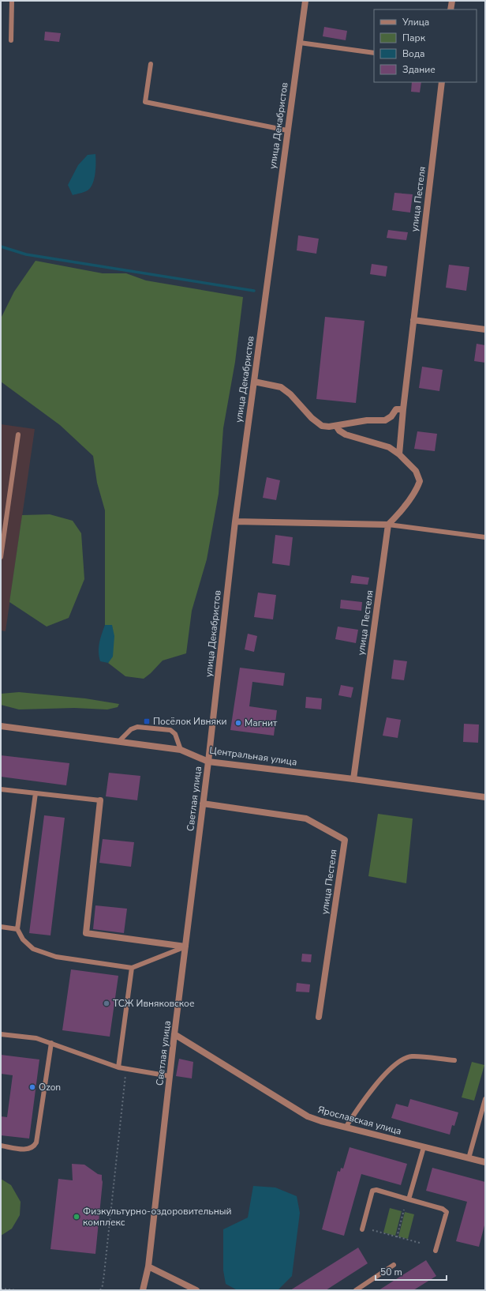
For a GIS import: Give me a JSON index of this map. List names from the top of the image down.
{
  "streets": {
    "street": [
      "улица Декабристов",
      "улица Пестеля",
      "Центральная улица",
      "Светлая улица",
      "Ярославская улица"
    ]
  },
  "crossings": [
    ["улица Декабристов", "Центральная улица"],
    ["улица Декабристов", "Светлая улица"],
    ["улица Пестеля", "Центральная улица"],
    ["улица Пестеля", "Светлая улица"],
    ["Центральная улица", "Светлая улица"],
    ["Светлая улица", "Ярославская улица"]
  ],
  "places": {
    "transit": ["Посёлок Ивняки"],
    "other": [
      "Магнит",
      "ТСЖ Ивняковское",
      "Ozon",
      "Физкультурно-оздоровительный комплекс"
    ]
  },
  "legend": [
    "Улица",
    "Парк",
    "Вода",
    "Здание"
  ],
  "scale_bar": "50 m"
}
